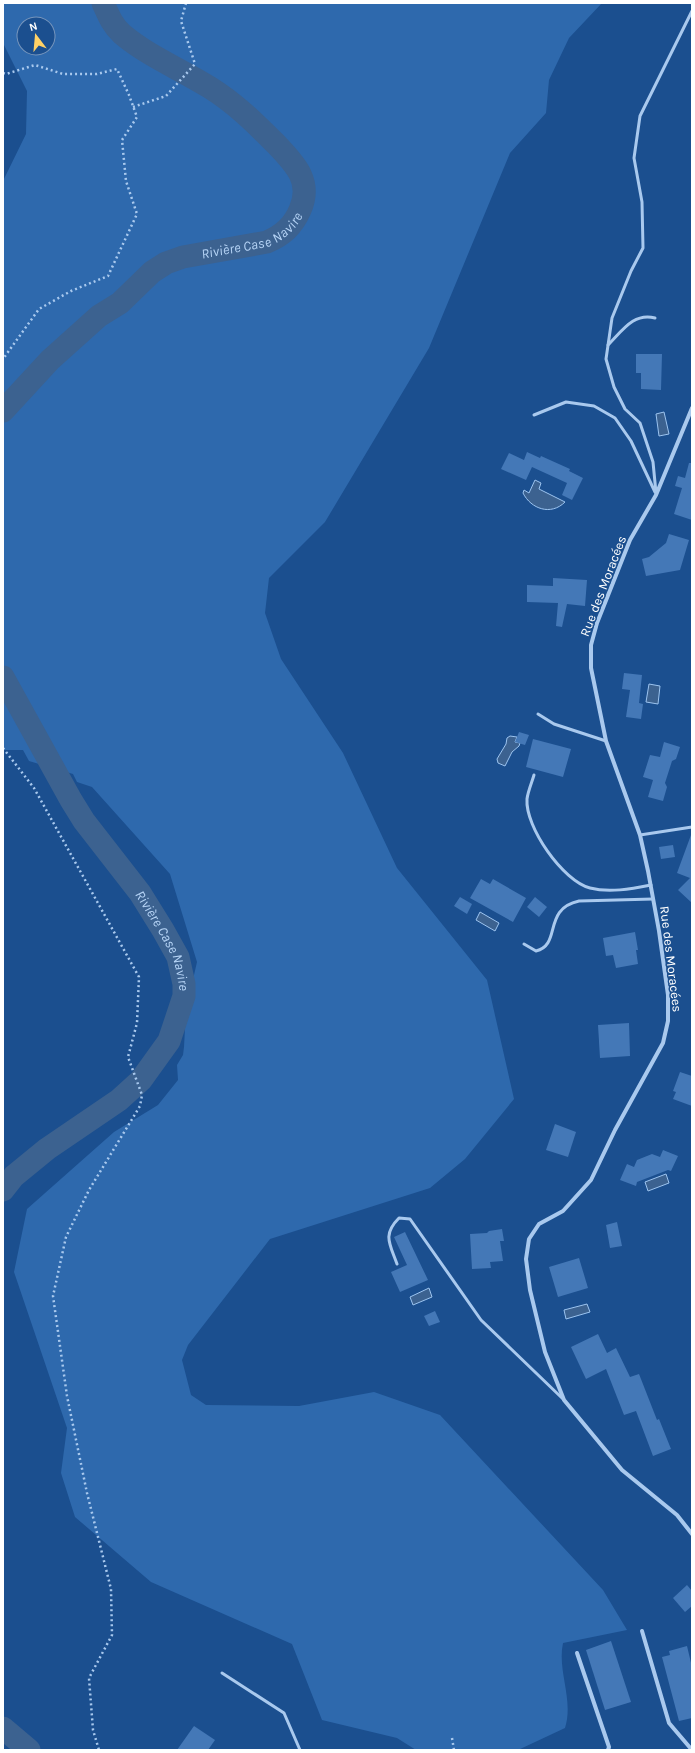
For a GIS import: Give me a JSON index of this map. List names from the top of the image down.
{
  "streets": {
    "street": ["Rue des Moracées"]
  },
  "water": ["Rivière Case Navire"],
  "north": "top"
}
